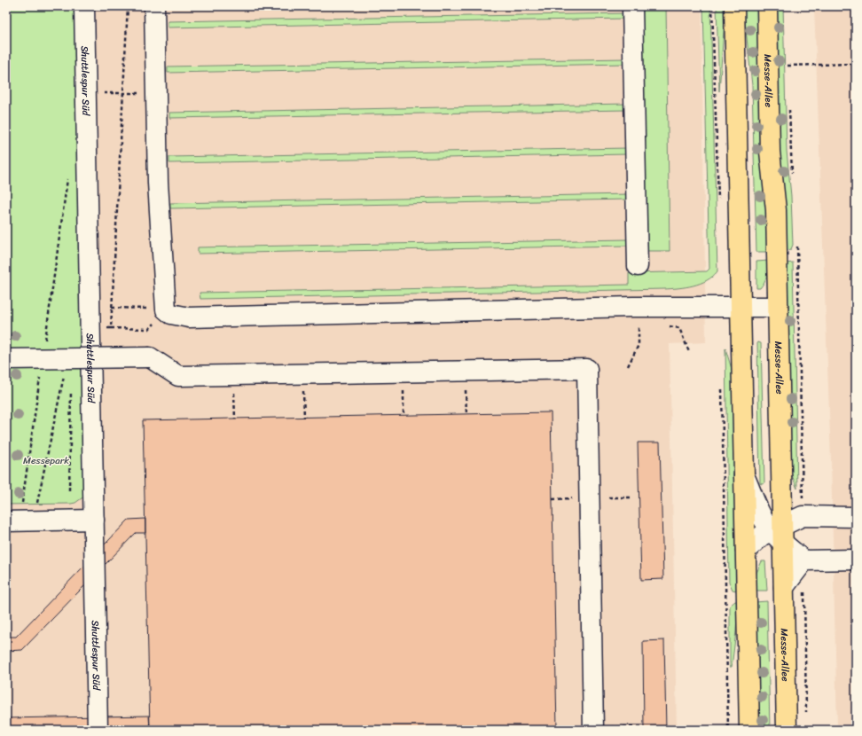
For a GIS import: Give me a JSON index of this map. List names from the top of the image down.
{
  "streets": {
    "main road": ["Messe-Allee"],
    "lane": ["Shuttlespur Süd"]
  },
  "parks": ["Messepark"]
}
